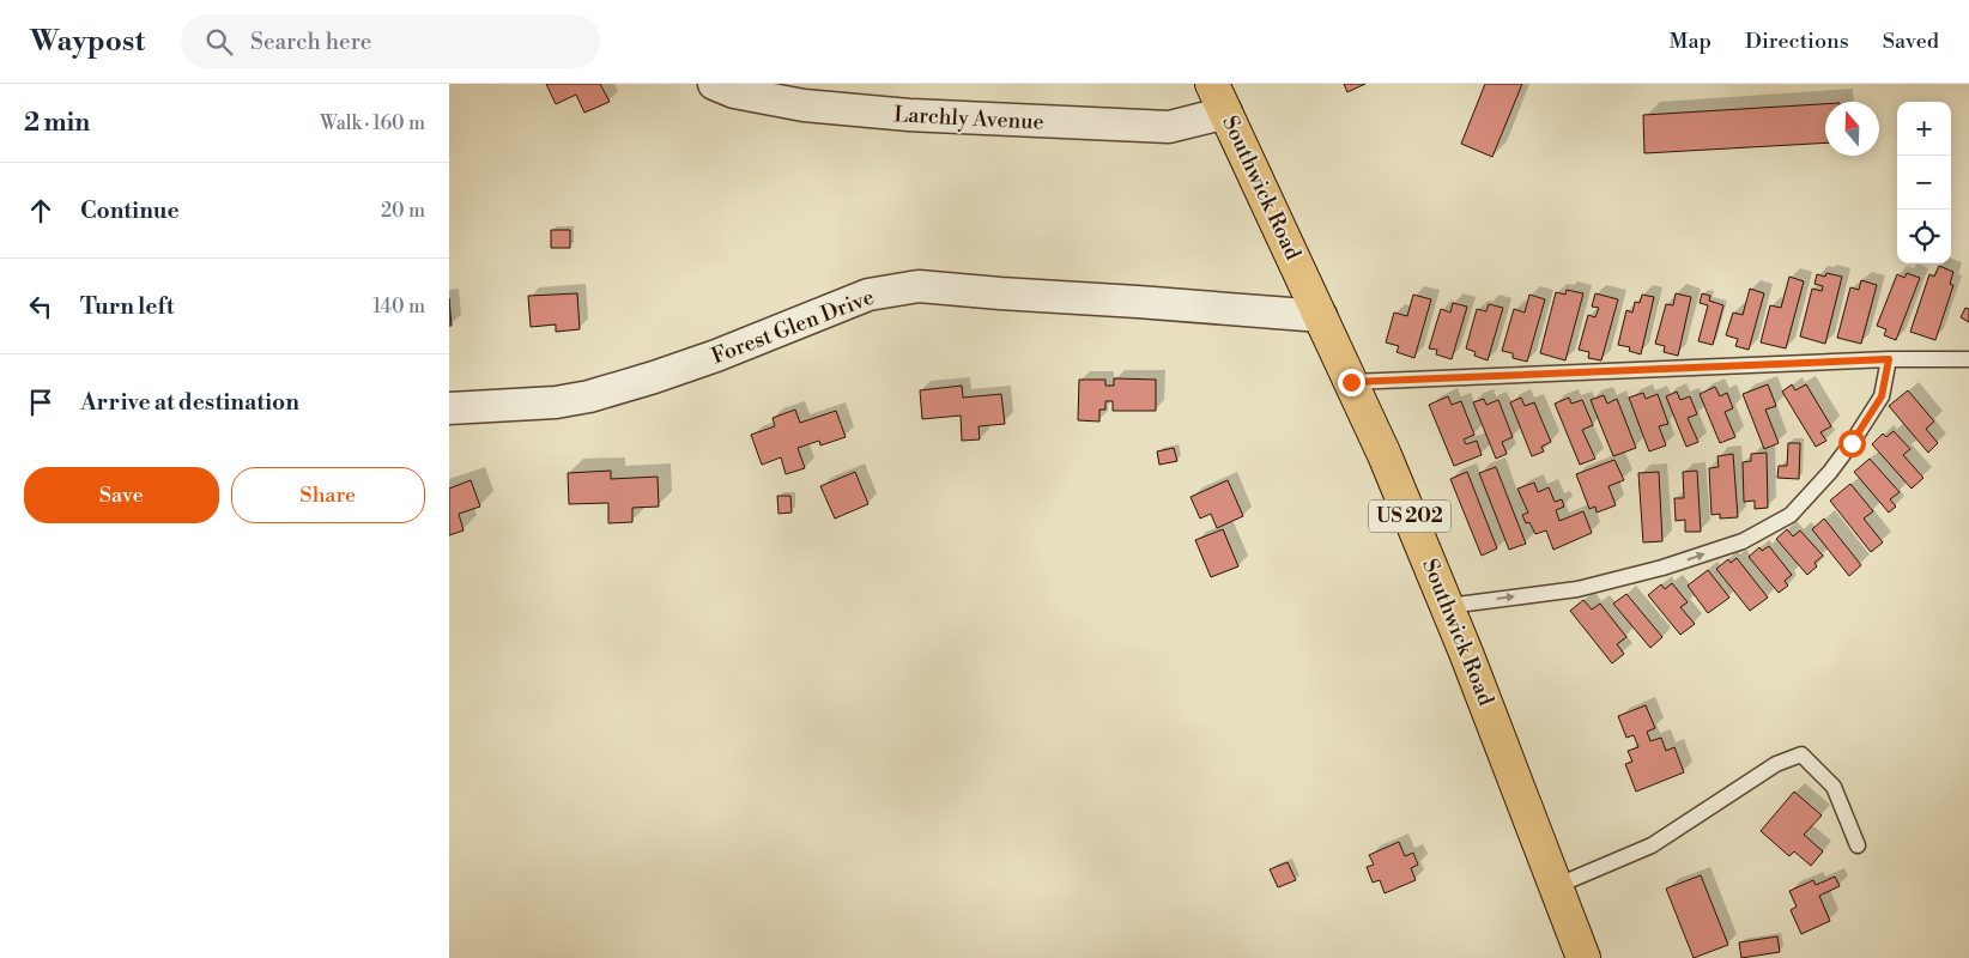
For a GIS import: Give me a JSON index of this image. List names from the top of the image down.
{
  "streets": {
    "highway": ["Southwick Road", "US 202"],
    "street": ["Larchly Avenue", "Forest Glen Drive"]
  },
  "crossings": [
    ["Larchly Avenue", "Southwick Road"],
    ["Southwick Road", "Forest Glen Drive"]
  ],
  "north": "top",
  "page": {
    "header": "Waypost",
    "search": "Search here",
    "nav": ["Map", "Directions", "Saved"],
    "heading": ["2 min", "Walk · 160 m"],
    "map_buttons": ["+", "−"],
    "list": [
      ["Continue", "20 m"],
      ["Turn left", "140 m"],
      "Arrive at destination"
    ],
    "buttons": ["Save", "Share"]
  }
}
